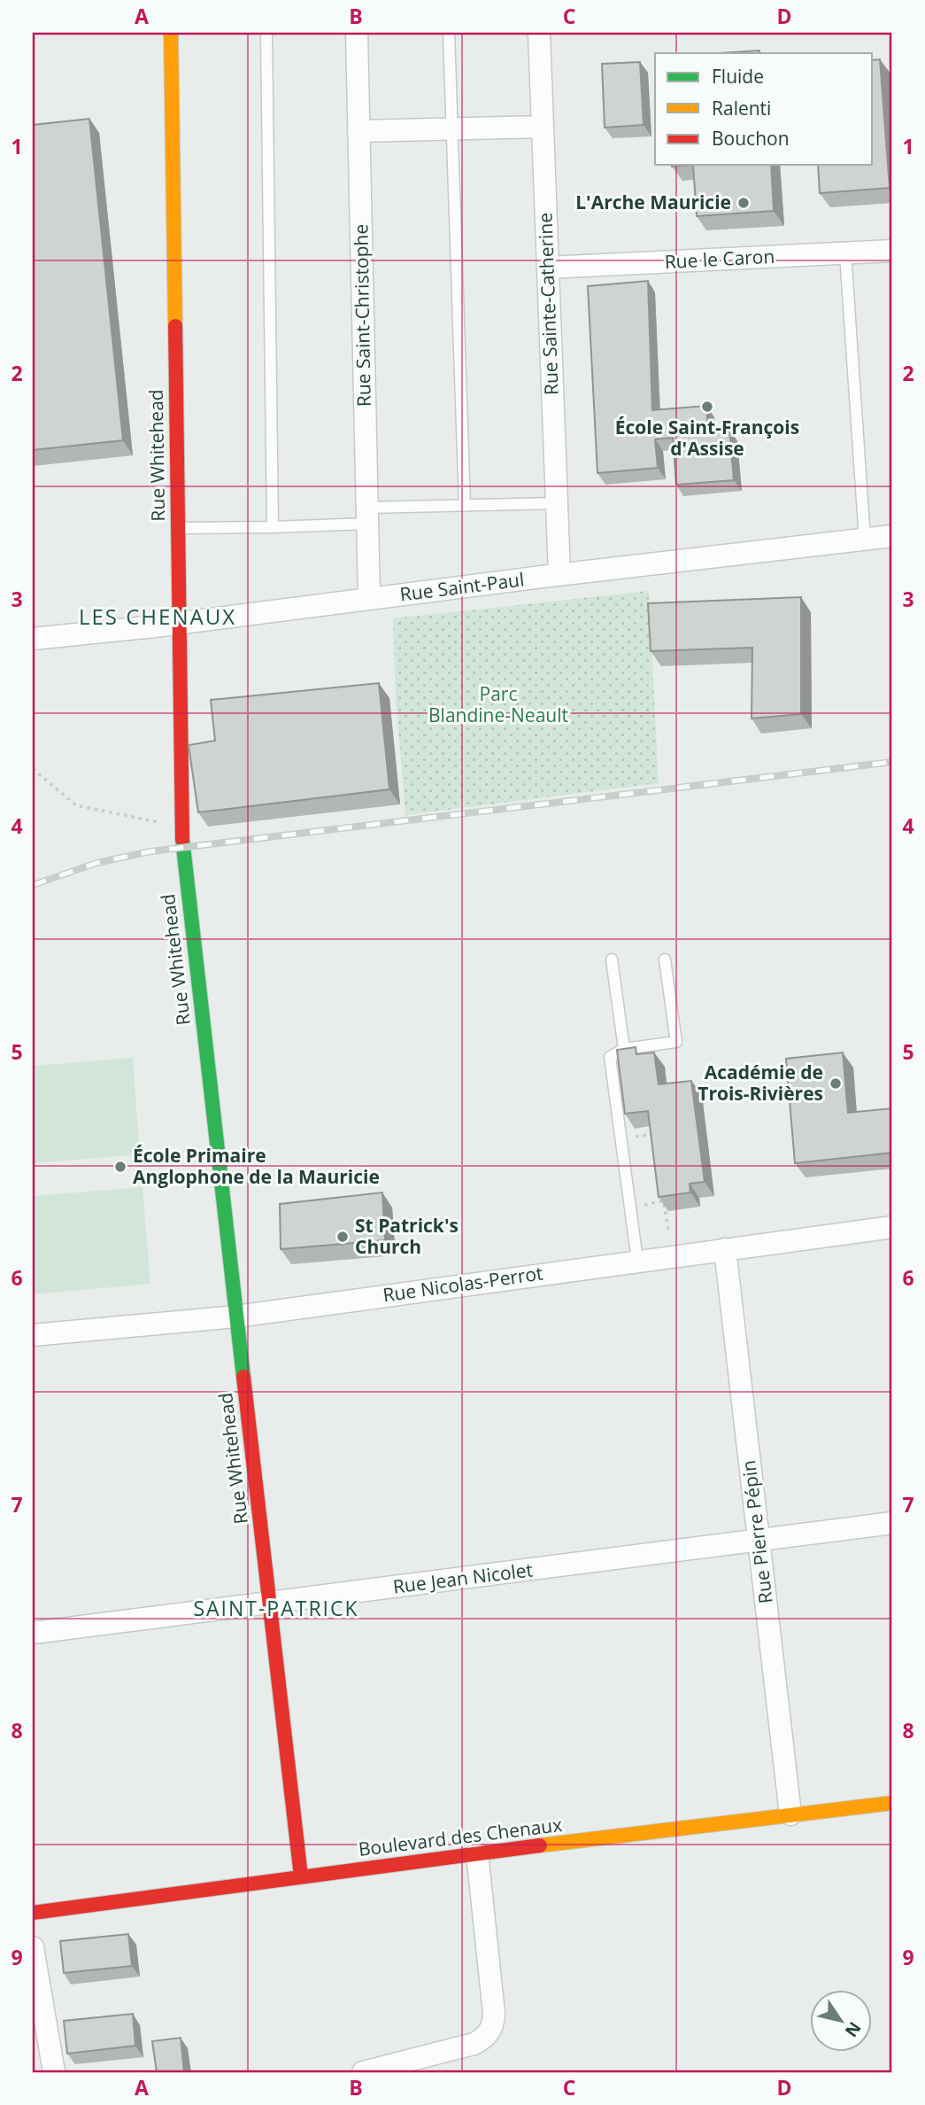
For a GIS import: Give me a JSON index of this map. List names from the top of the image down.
{
  "streets": {
    "street": [
      "Rue le Caron",
      "Rue Sainte-Catherine",
      "Rue Saint-Christophe",
      "Rue Whitehead",
      "Rue Saint-Paul",
      "Rue Nicolas-Perrot",
      "Rue Pierre Pépin",
      "Rue Jean Nicolet",
      "Boulevard des Chenaux"
    ]
  },
  "crossings": [
    ["Rue le Caron", "Rue Sainte-Catherine"],
    ["Rue Sainte-Catherine", "Rue Saint-Paul"],
    ["Rue Saint-Christophe", "Rue Saint-Paul"],
    ["Rue Whitehead", "Rue Saint-Paul"],
    ["Rue Whitehead", "Rue Nicolas-Perrot"],
    ["Rue Whitehead", "Rue Jean Nicolet"],
    ["Rue Whitehead", "Boulevard des Chenaux"],
    ["Rue Nicolas-Perrot", "Rue Pierre Pépin"],
    ["Rue Pierre Pépin", "Rue Jean Nicolet"],
    ["Rue Pierre Pépin", "Boulevard des Chenaux"]
  ],
  "districts": ["LES CHENAUX", "SAINT-PATRICK"],
  "parks": ["Parc Blandine-Neault"],
  "places": [
    "L'Arche Mauricie",
    "École Saint-François d'Assise",
    "Académie de Trois-Rivières",
    "École Primaire Anglophone de la Mauricie",
    "St Patrick's Church"
  ],
  "legend": ["Fluide", "Ralenti", "Bouchon"],
  "north": "bottom right",
  "grid": {
    "columns": [
      "A",
      "B",
      "C",
      "D"
    ],
    "rows": [
      "1",
      "2",
      "3",
      "4",
      "5",
      "6",
      "7",
      "8",
      "9"
    ]
  }
}
